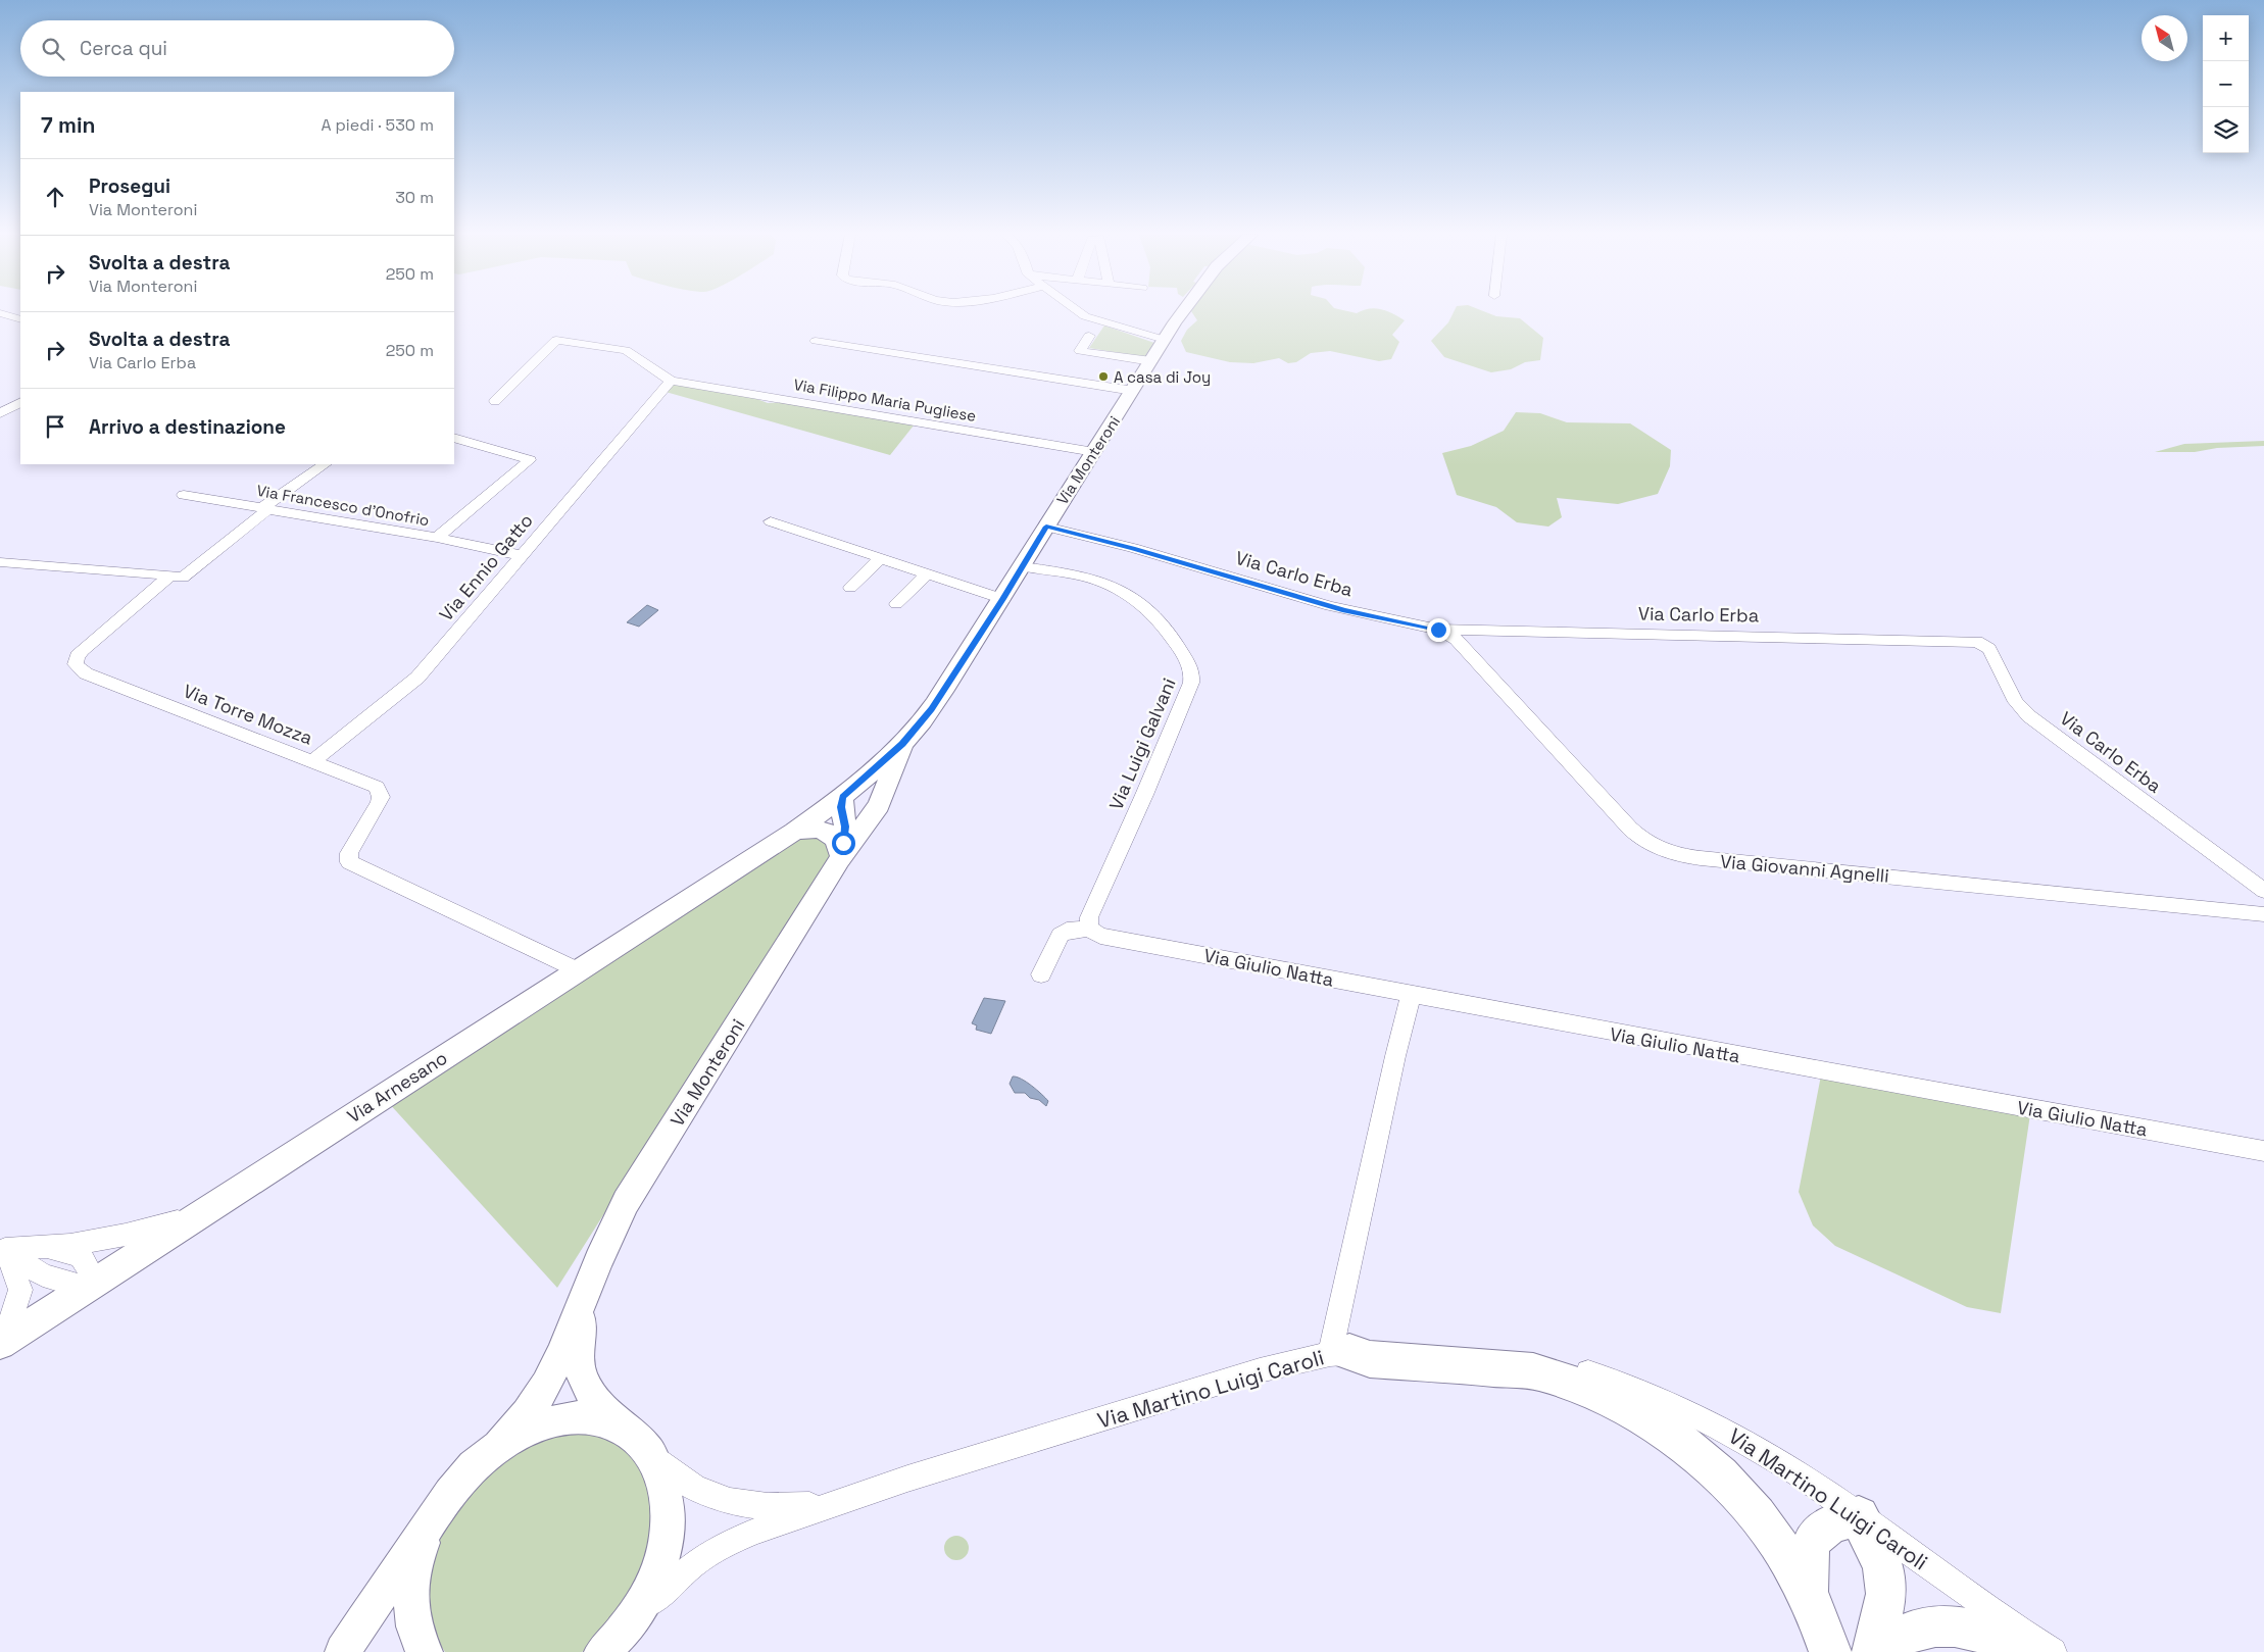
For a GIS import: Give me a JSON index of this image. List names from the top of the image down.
{
  "streets": {
    "main road": ["Via Monteroni", "Via Arnesano"],
    "street": [
      "Via Filippo Maria Pugliese",
      "Via Francesco d'Onofrio",
      "Via Ennio Gatto",
      "Via Carlo Erba",
      "Via Torre Mozza",
      "Via Luigi Galvani",
      "Via Giovanni Agnelli",
      "Via Giulio Natta",
      "Via Martino Luigi Caroli"
    ]
  },
  "crossings": [
    ["Via Filippo Maria Pugliese", "Via Monteroni"],
    ["Via Filippo Maria Pugliese", "Via Ennio Gatto"],
    ["Via Monteroni", "Via Carlo Erba"],
    ["Via Monteroni", "Via Luigi Galvani"],
    ["Via Monteroni", "Via Arnesano"],
    ["Via Monteroni", "Via Martino Luigi Caroli"],
    ["Via Ennio Gatto", "Via Torre Mozza"],
    ["Via Carlo Erba", "Via Giovanni Agnelli"],
    ["Via Torre Mozza", "Via Arnesano"],
    ["Via Luigi Galvani", "Via Giulio Natta"]
  ],
  "places": ["A casa di Joy"],
  "north": "top left",
  "page": {
    "map_buttons": ["+", "−"],
    "search": "Cerca qui",
    "heading": ["7 min", "A piedi · 530 m"],
    "list": [
      ["Prosegui", "Via Monteroni", "30 m"],
      ["Svolta a destra", "Via Monteroni", "250 m"],
      ["Svolta a destra", "Via Carlo Erba", "250 m"],
      "Arrivo a destinazione"
    ]
  }
}
